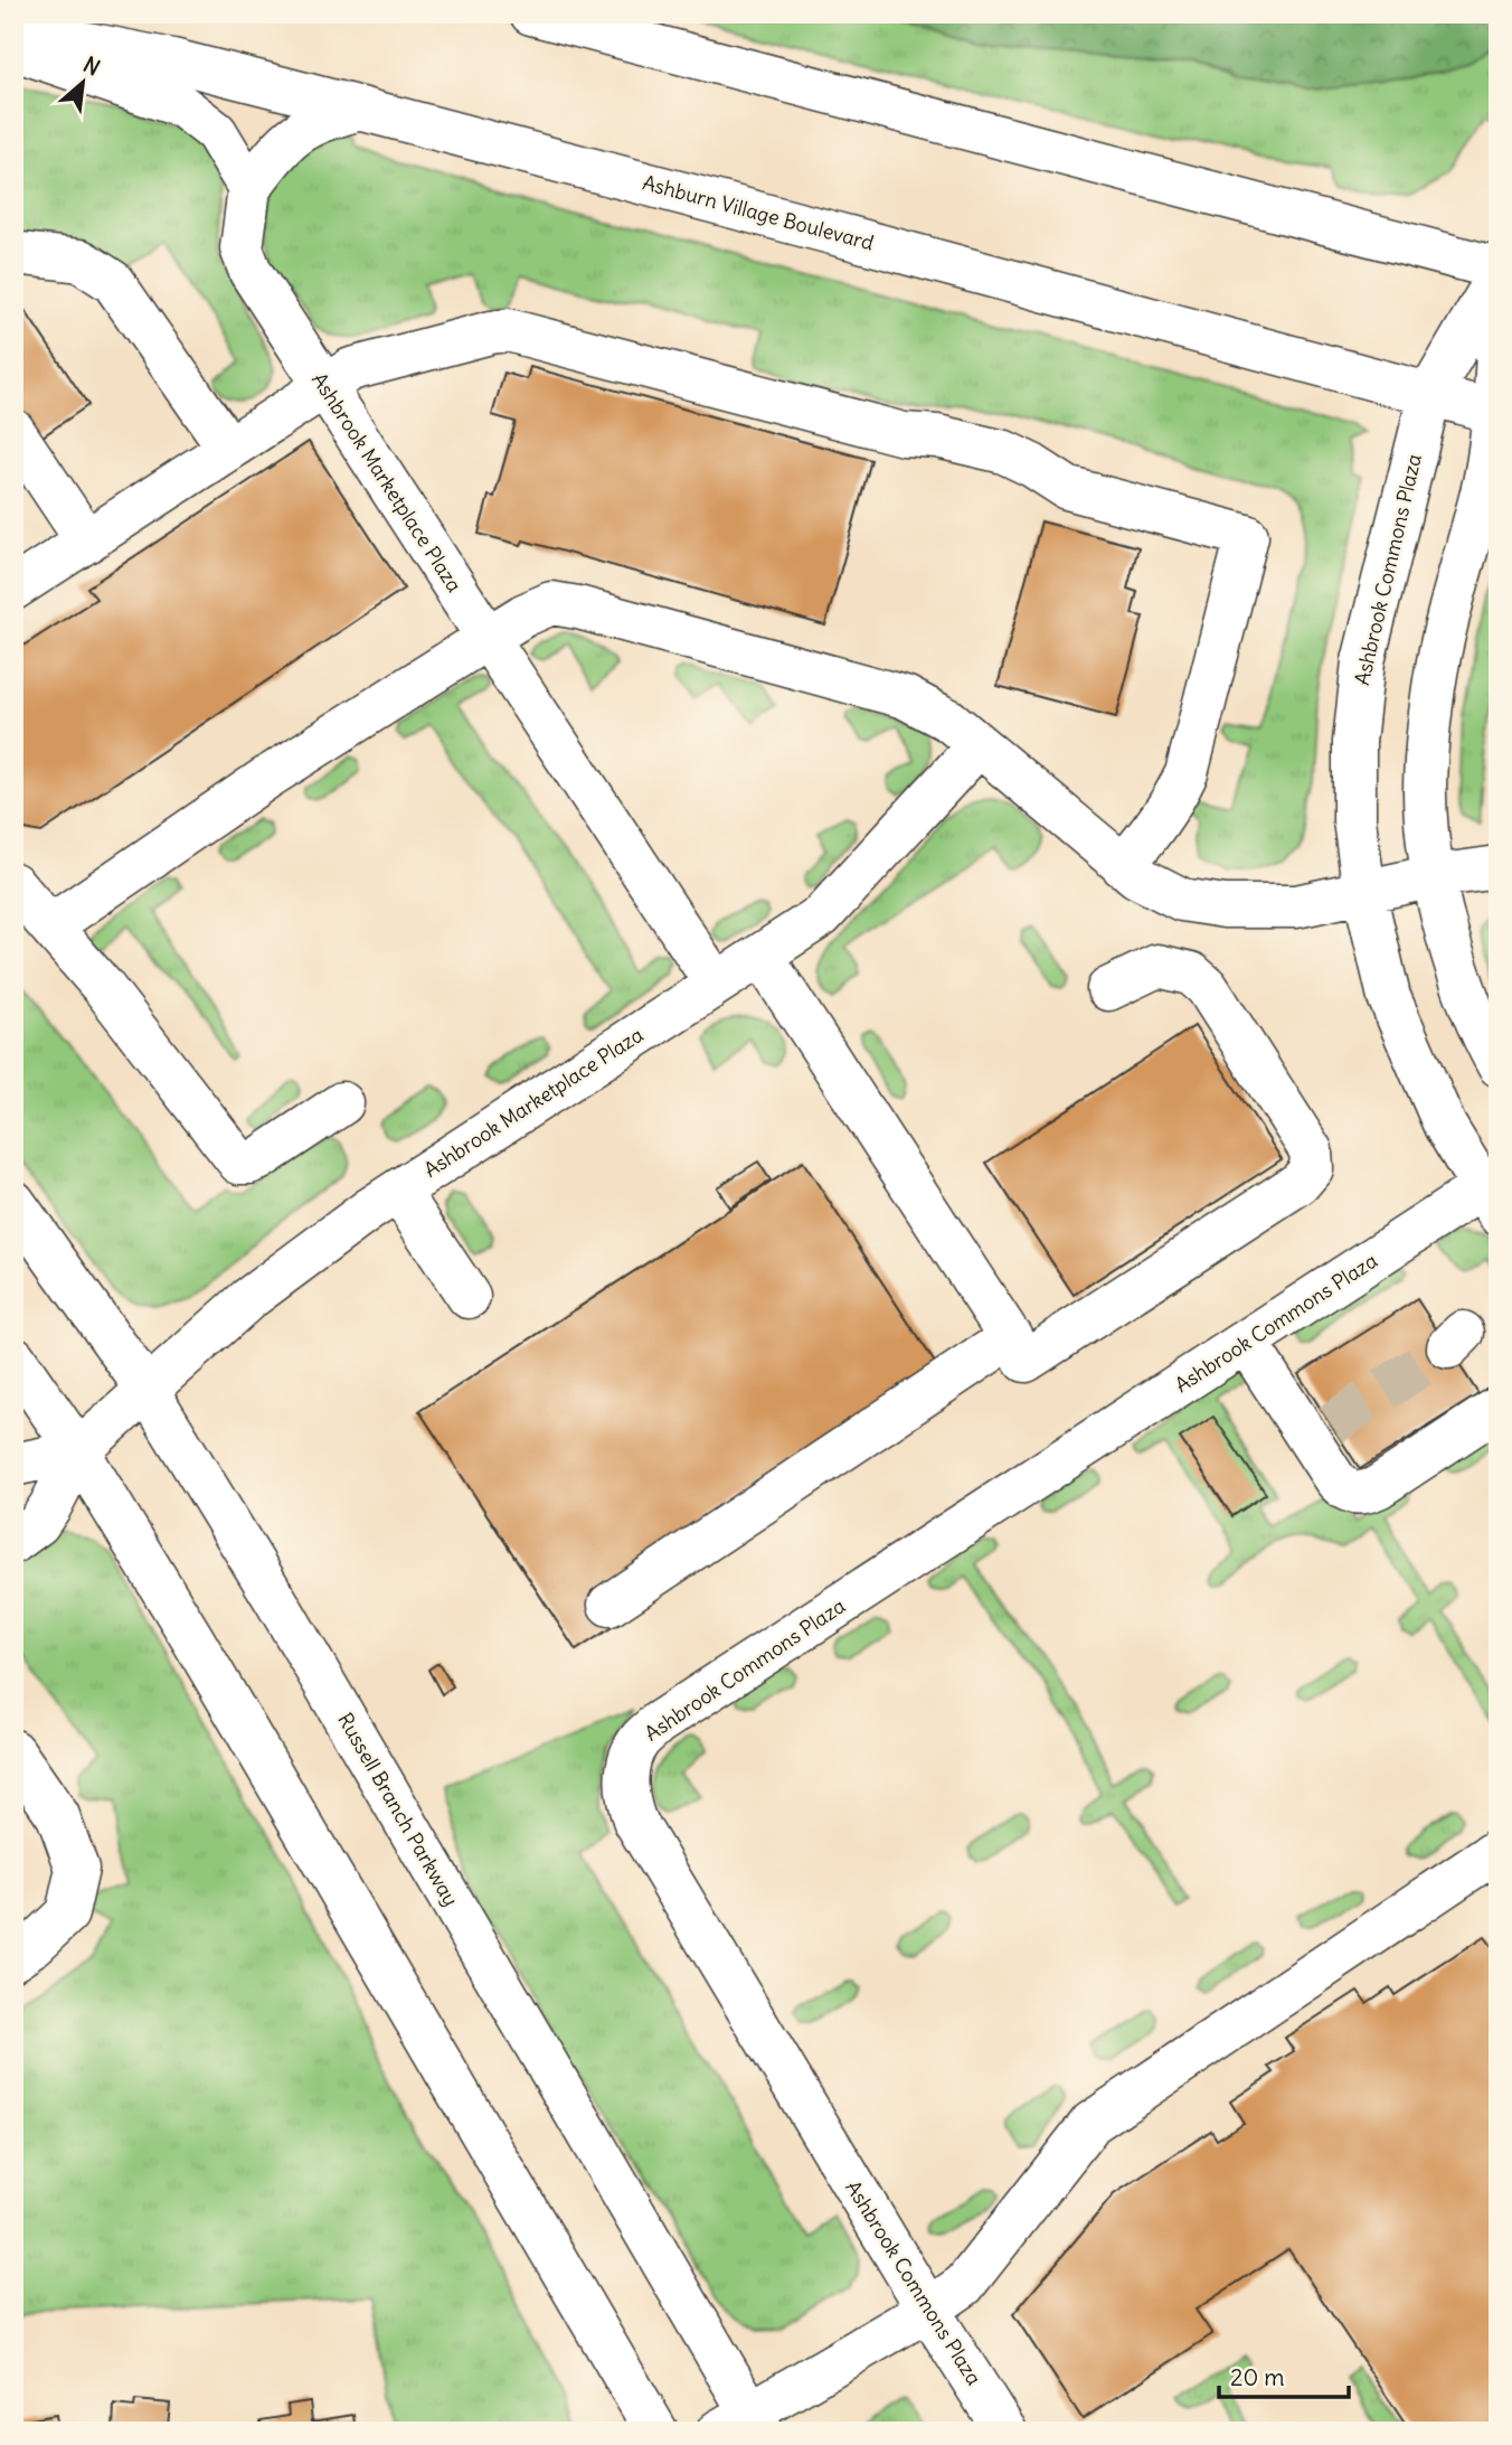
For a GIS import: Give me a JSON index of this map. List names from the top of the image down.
{
  "streets": {
    "street": [
      "Ashburn Village Boulevard",
      "Ashbrook Marketplace Plaza",
      "Ashbrook Commons Plaza",
      "Russell Branch Parkway"
    ]
  },
  "crossings": [
    ["Ashburn Village Boulevard", "Ashbrook Commons Plaza"],
    ["Ashbrook Marketplace Plaza", "Russell Branch Parkway"]
  ],
  "scale_bar": "20 m",
  "north": "top right"
}
